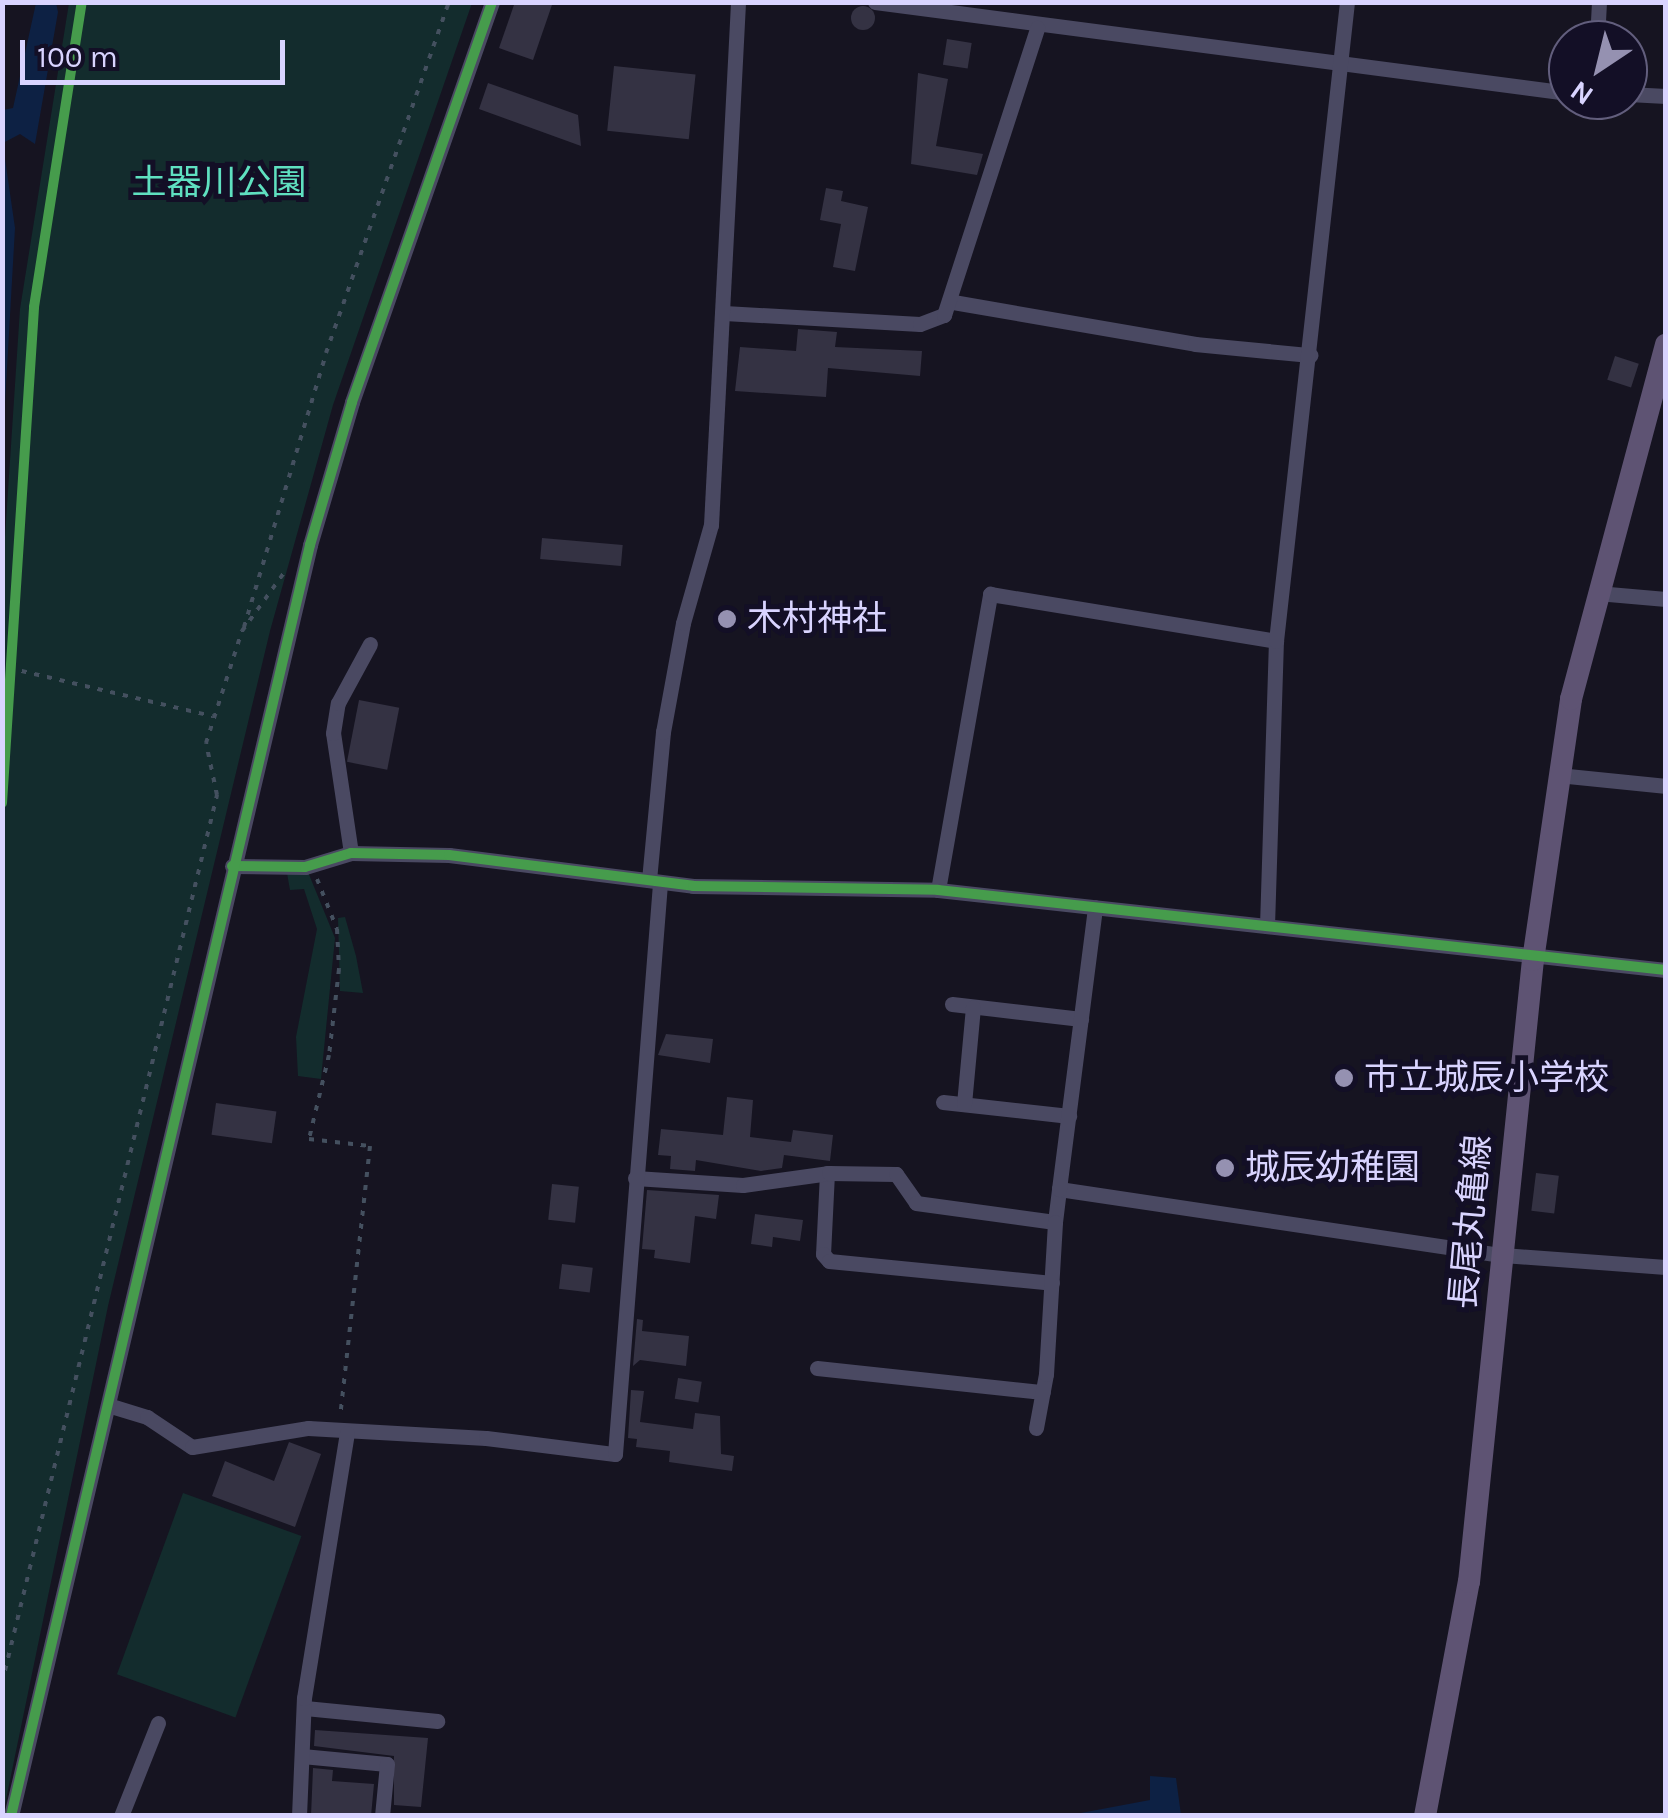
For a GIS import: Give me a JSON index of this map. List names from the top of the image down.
{
  "streets": {
    "main road": ["長尾丸亀線"]
  },
  "parks": ["土器川公園"],
  "places": ["木村神社", "市立城辰小学校", "城辰幼稚園"],
  "scale_bar": "100 m",
  "north": "bottom left"
}
